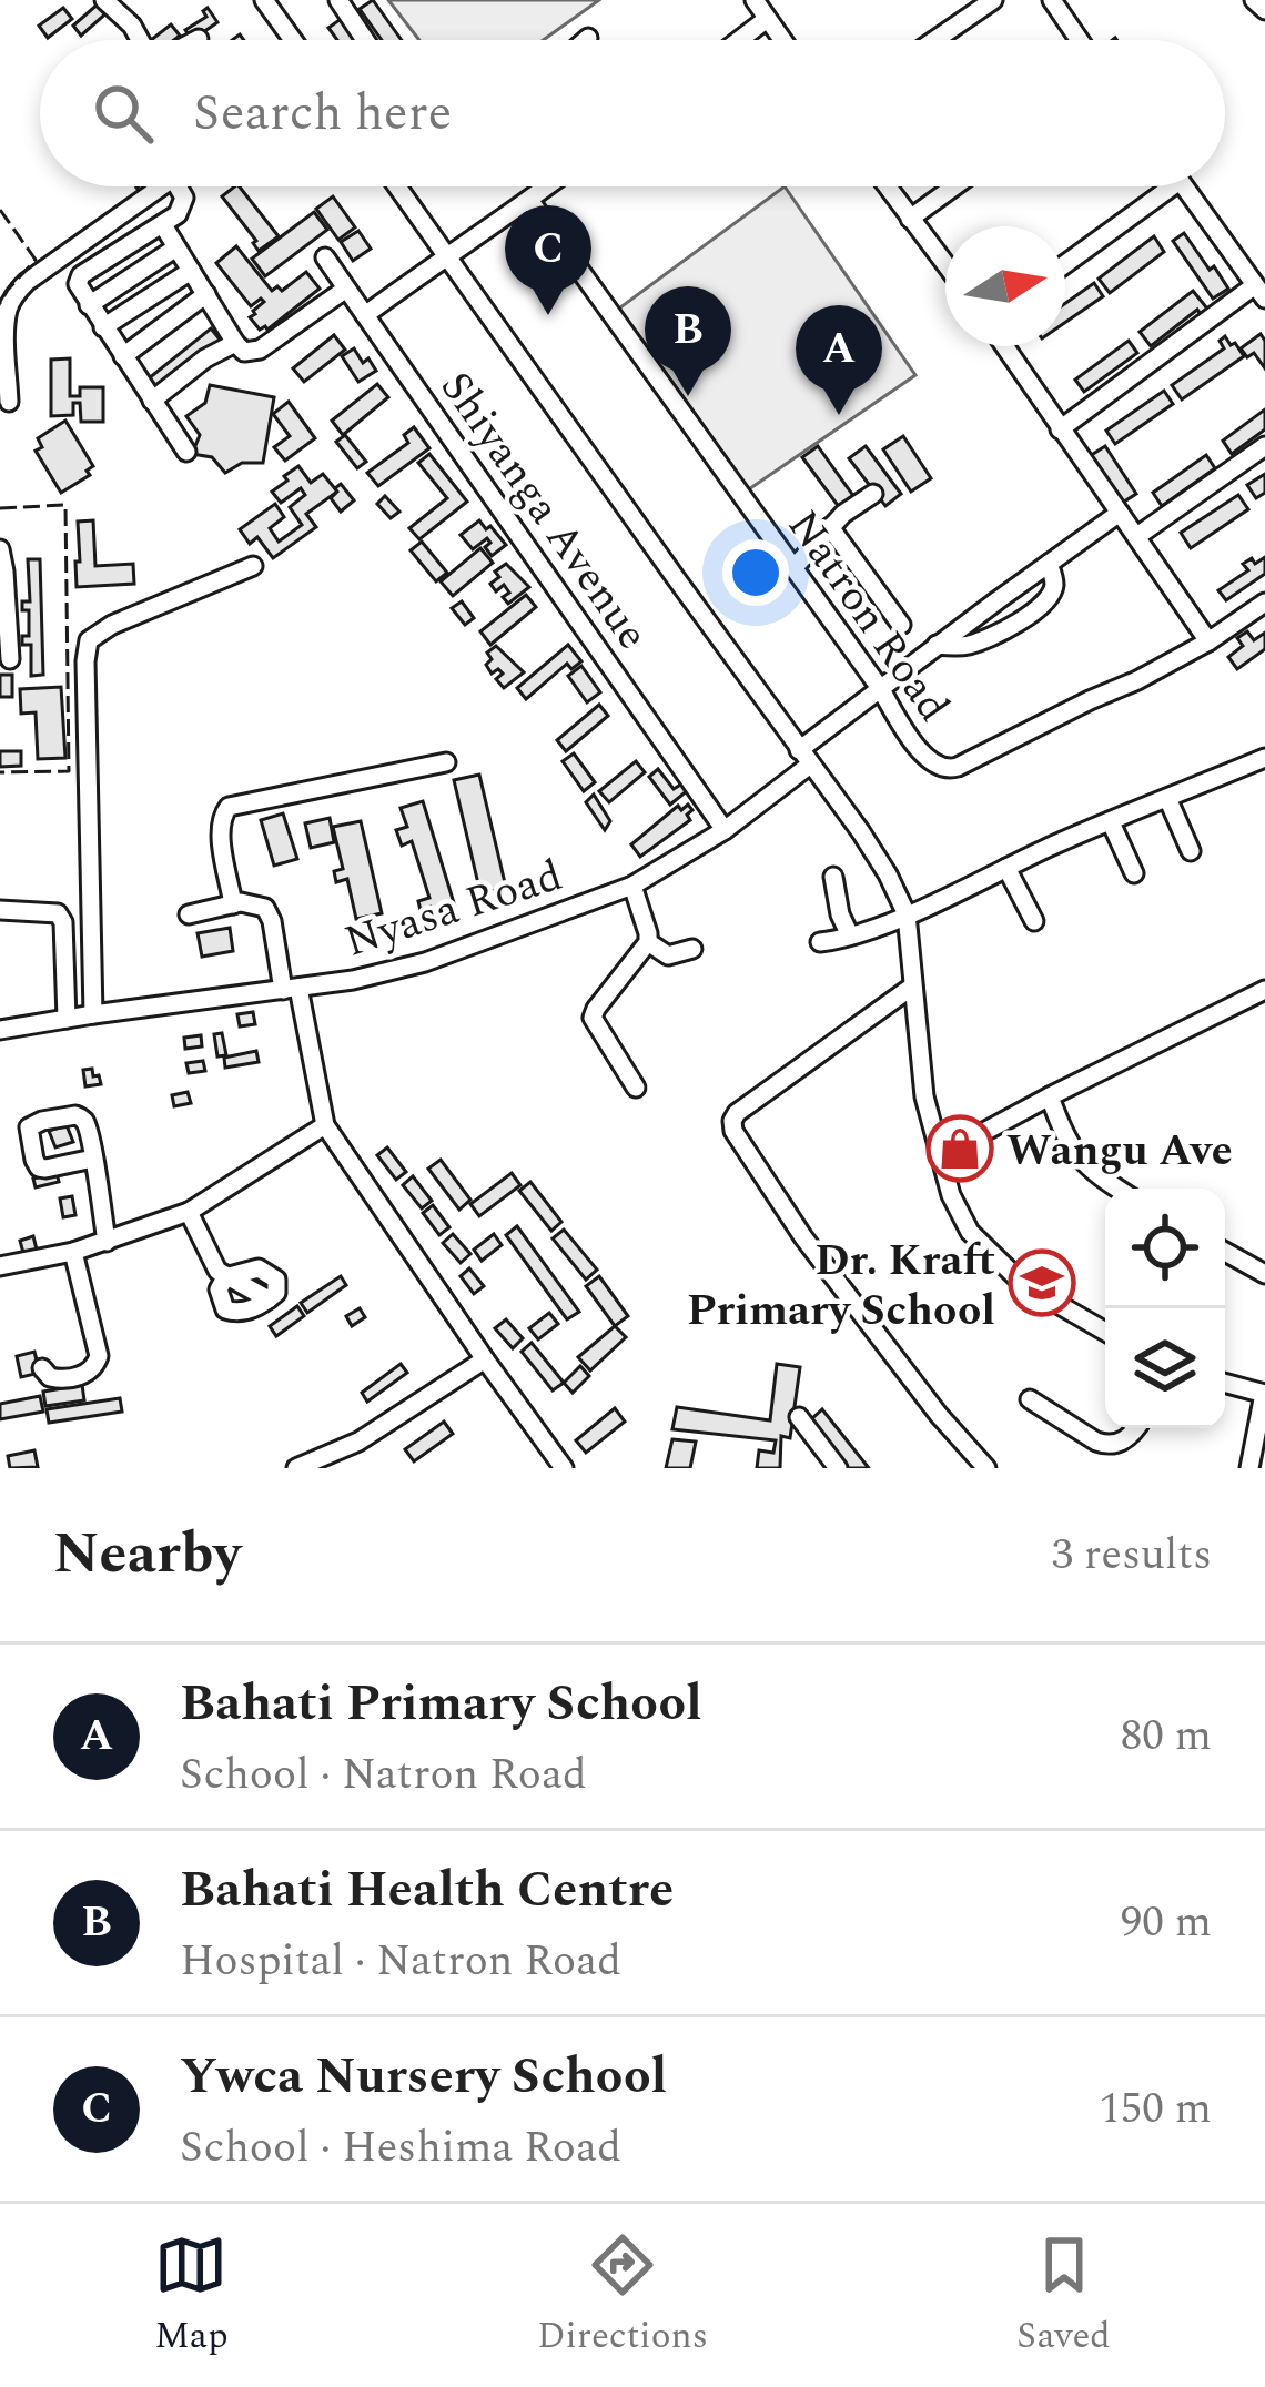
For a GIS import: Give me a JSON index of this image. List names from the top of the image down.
{
  "streets": {
    "street": ["Shiyanga Avenue", "Natron Road", "Nyasa Road"]
  },
  "crossings": [
    ["Shiyanga Avenue", "Nyasa Road"],
    ["Natron Road", "Nyasa Road"]
  ],
  "places": {
    "shop": ["Wangu Ave"],
    "school or university": ["Dr. Kraft Primary School"]
  },
  "north": "right",
  "page": {
    "search": "Search here",
    "pins": ["C", "B", "A"],
    "heading": ["Nearby", "3 results"],
    "list": [
      {
        "mark": "A",
        "name": "Bahati Primary School",
        "note": "School · Natron Road",
        "value": "80 m"
      },
      {
        "mark": "B",
        "name": "Bahati Health Centre",
        "note": "Hospital · Natron Road",
        "value": "90 m"
      },
      {
        "mark": "C",
        "name": "Ywca Nursery School",
        "note": "School · Heshima Road",
        "value": "150 m"
      }
    ],
    "nav": ["Map", "Directions", "Saved"]
  }
}
